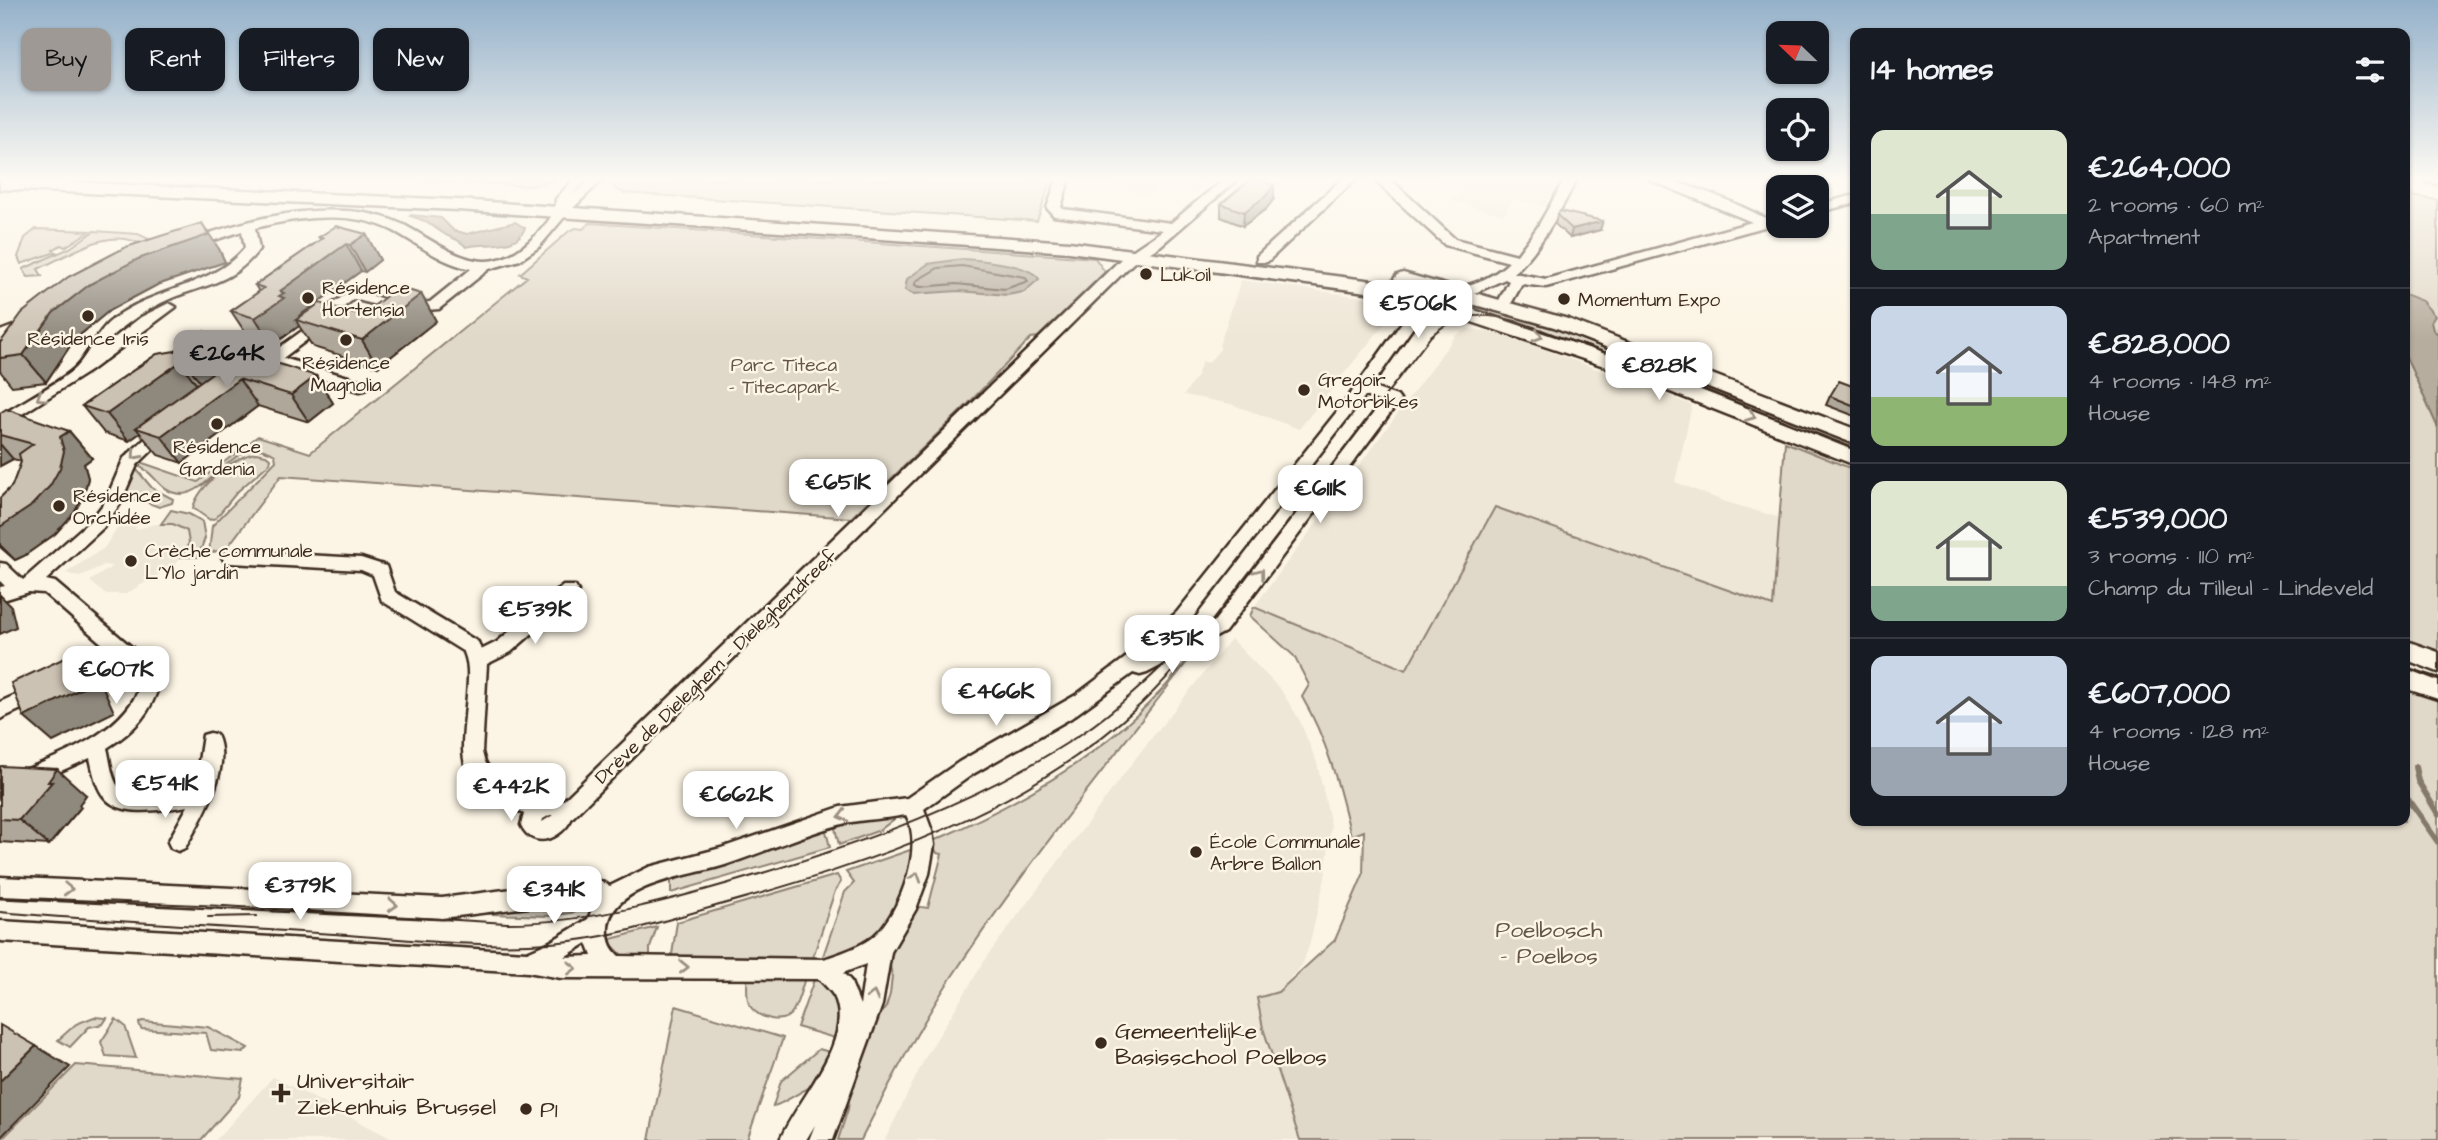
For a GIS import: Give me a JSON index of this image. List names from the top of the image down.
{
  "streets": {
    "street": ["Drève de Dieleghem - Dieleghemdreef"]
  },
  "parks": ["Parc Titeca - Titecapark", "Poelbosch - Poelbos"],
  "places": {
    "other": [
      "Lukoil",
      "Résidence Hortensia",
      "Momentum Expo",
      "Résidence Iris",
      "Résidence Magnolia",
      "Gregoir Motorbikes",
      "Résidence Gardenia",
      "Résidence Orchidée",
      "Crèche communale L'Ylo jardin",
      "École Communale Arbre Ballon",
      "Gemeentelijke Basisschool Poelbos",
      "P1"
    ],
    "health": ["Universitair Ziekenhuis Brussel"]
  },
  "north": "top left",
  "page": {
    "chip": [
      "Buy",
      "Rent",
      "Filters",
      "New"
    ],
    "heading": "14 homes",
    "list": [
      {
        "name": "€264,000",
        "note": "2 rooms · 60 m² · Apartment"
      },
      {
        "name": "€828,000",
        "note": "4 rooms · 148 m² · House"
      },
      {
        "name": "€539,000",
        "note": "3 rooms · 110 m² · Champ du Tilleul - Lindeveld"
      },
      {
        "name": "€607,000",
        "note": "4 rooms · 128 m² · House"
      }
    ],
    "price": [
      "€506K",
      "€264K",
      "€828K",
      "€651K",
      "€611K",
      "€539K",
      "€351K",
      "€607K",
      "€466K",
      "€541K",
      "€442K",
      "€662K",
      "€379K",
      "€341K"
    ]
  }
}
